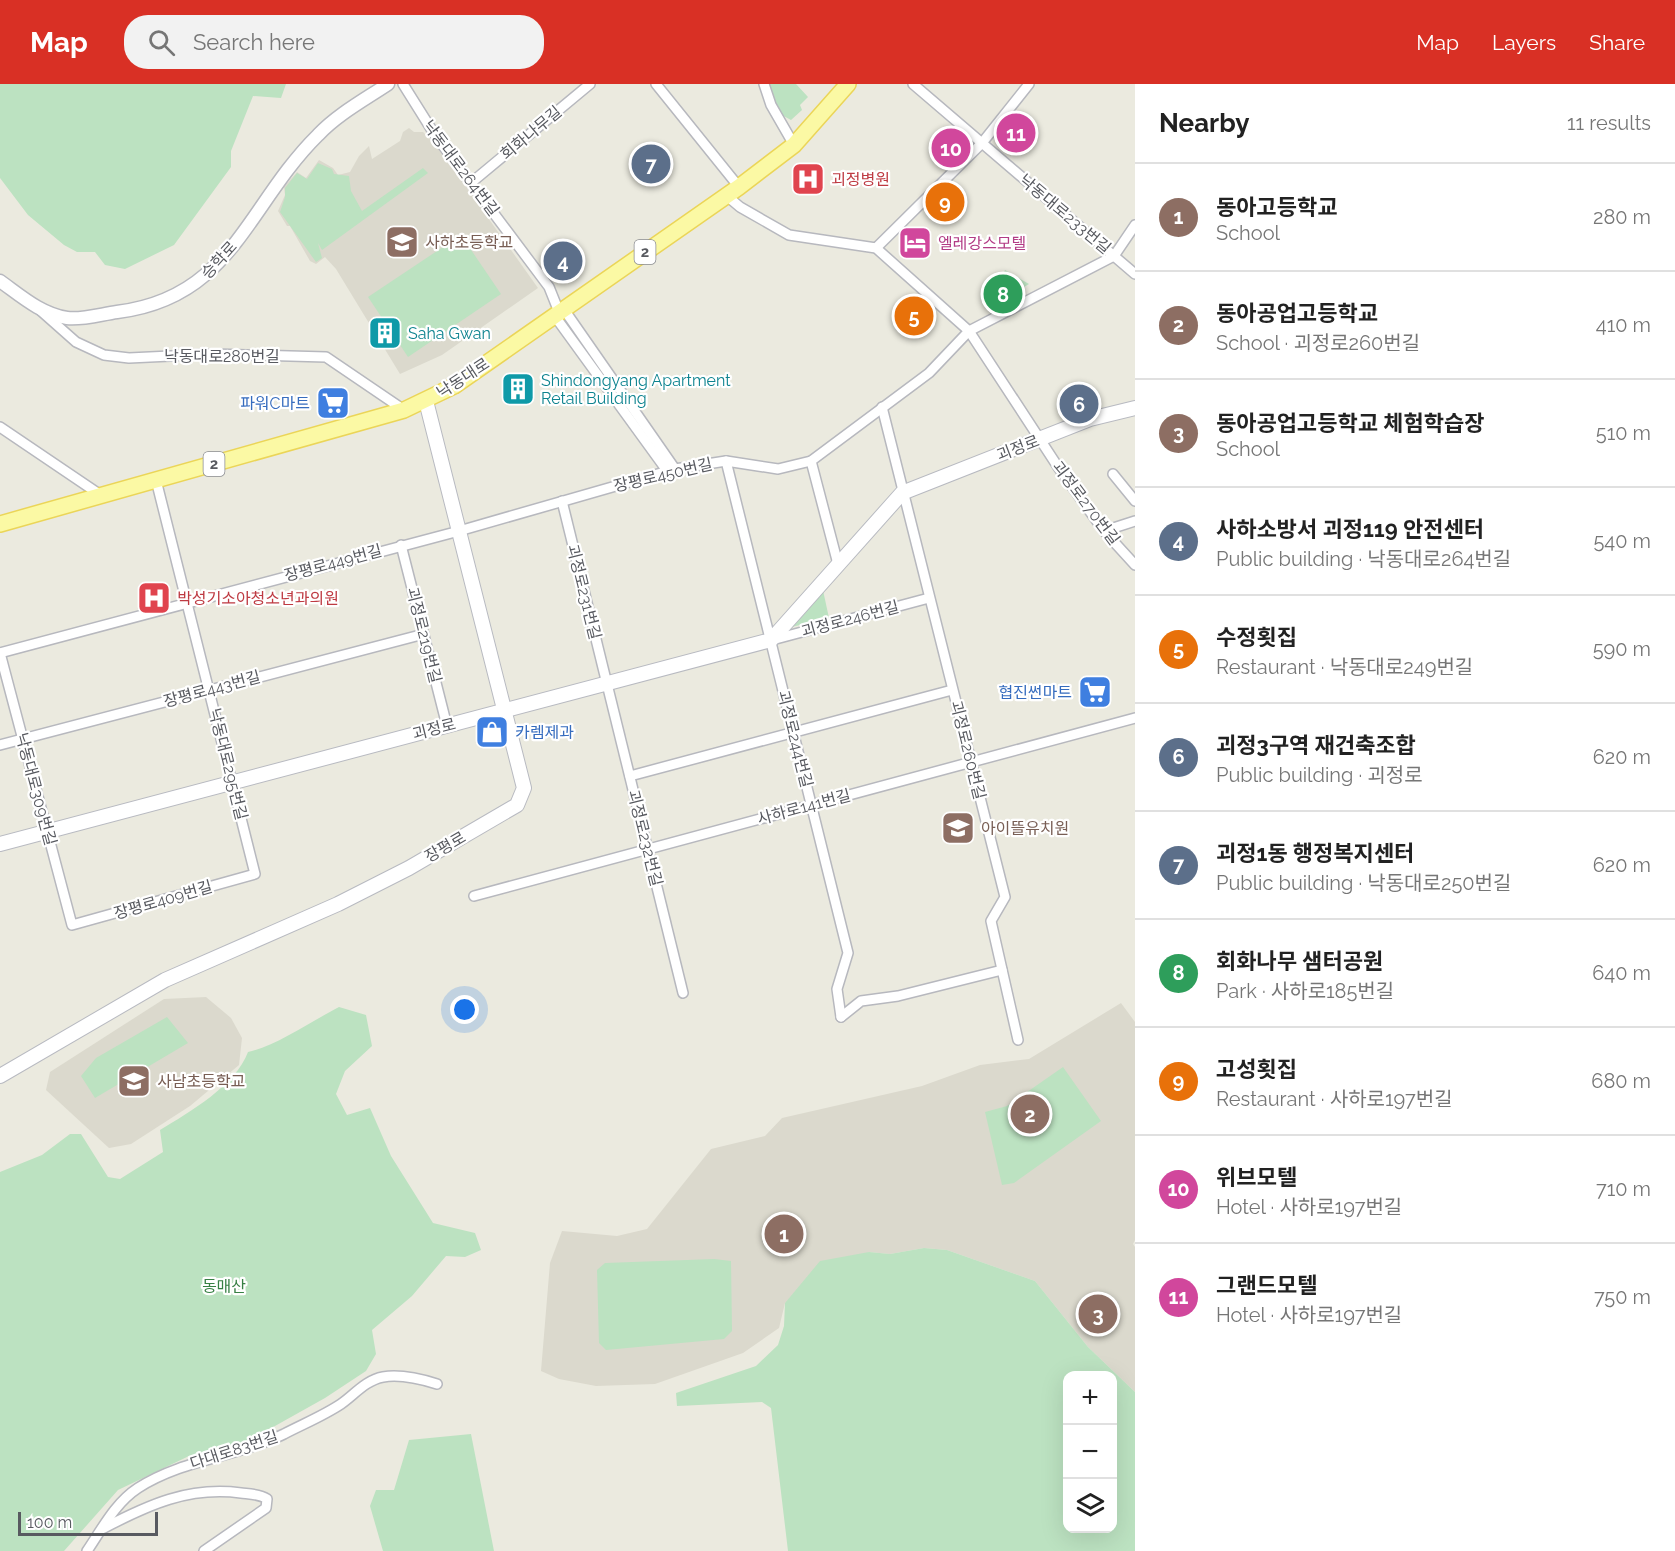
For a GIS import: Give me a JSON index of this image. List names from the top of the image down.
{
  "streets": {
    "main road": [
      "2",
      "낙동대로",
      "괴정로",
      "장평로"
    ],
    "street": [
      "회화나무길",
      "낙동대로264번길",
      "낙동대로233번길",
      "승학로",
      "낙동대로280번길",
      "장평로450번길",
      "괴정로270번길",
      "장평로449번길",
      "괴정로231번길",
      "괴정로246번길",
      "괴정로219번길",
      "장평로443번길",
      "괴정로244번길",
      "괴정로260번길",
      "낙동대로295번길",
      "낙동대로309번길",
      "사하로141번길",
      "괴정로232번길",
      "장평로409번길",
      "다대로83번길"
    ]
  },
  "crossings": [
    ["회화나무길", "낙동대로264번길"],
    ["낙동대로264번길", "낙동대로"],
    ["낙동대로264번길", "장평로450번길"],
    ["낙동대로233번길", "장평로450번길"],
    ["승학로", "낙동대로280번길"],
    ["낙동대로280번길", "낙동대로"],
    ["낙동대로", "낙동대로295번길"],
    ["낙동대로", "장평로"],
    ["괴정로", "괴정로270번길"],
    ["괴정로", "괴정로231번길"],
    ["괴정로", "괴정로246번길"],
    ["괴정로", "괴정로219번길"],
    ["괴정로", "괴정로244번길"],
    ["괴정로", "괴정로260번길"],
    ["괴정로", "낙동대로295번길"],
    ["괴정로", "낙동대로309번길"],
    ["괴정로", "괴정로232번길"],
    ["괴정로", "장평로"],
    ["장평로450번길", "괴정로270번길"],
    ["장평로450번길", "장평로449번길"],
    ["장평로450번길", "괴정로231번길"],
    ["장평로450번길", "괴정로244번길"],
    ["장평로450번길", "장평로"],
    ["장평로449번길", "괴정로219번길"],
    ["장평로449번길", "낙동대로295번길"],
    ["장평로449번길", "낙동대로309번길"],
    ["장평로449번길", "장평로"],
    ["괴정로231번길", "괴정로232번길"],
    ["괴정로246번길", "괴정로244번길"],
    ["괴정로246번길", "괴정로260번길"],
    ["괴정로219번길", "장평로443번길"],
    ["장평로443번길", "낙동대로295번길"],
    ["장평로443번길", "낙동대로309번길"],
    ["괴정로244번길", "괴정로260번길"],
    ["괴정로244번길", "사하로141번길"],
    ["괴정로260번길", "사하로141번길"],
    ["낙동대로295번길", "장평로409번길"],
    ["낙동대로309번길", "장평로409번길"],
    ["사하로141번길", "괴정로232번길"]
  ],
  "parks": ["동매산"],
  "places": {
    "hospital": ["괴정병원", "박성기소아청소년과의원"],
    "school or university": ["사하초등학교", "아이뜰유치원", "사남초등학교"],
    "hotel": ["엘레강스모텔"],
    "building": ["Saha Gwan", "Shindongyang Apartment Retail Building"],
    "supermarket": ["파워C마트", "협진썬마트"],
    "shop": ["카렘제과"]
  },
  "scale_bar": "100 m",
  "page": {
    "header": "Map",
    "search": "Search here",
    "nav": ["Map", "Layers", "Share"],
    "heading": ["Nearby", "11 results"],
    "pins": [
      "11",
      "10",
      "7",
      "9",
      "4",
      "8",
      "5",
      "6",
      "2",
      "1",
      "3"
    ],
    "list": [
      {
        "mark": "1",
        "name": "동아고등학교",
        "note": "School",
        "value": "280 m"
      },
      {
        "mark": "2",
        "name": "동아공업고등학교",
        "note": "School · 괴정로260번길",
        "value": "410 m"
      },
      {
        "mark": "3",
        "name": "동아공업고등학교 체험학습장",
        "note": "School",
        "value": "510 m"
      },
      {
        "mark": "4",
        "name": "사하소방서 괴정119 안전센터",
        "note": "Public building · 낙동대로264번길",
        "value": "540 m"
      },
      {
        "mark": "5",
        "name": "수정횟집",
        "note": "Restaurant · 낙동대로249번길",
        "value": "590 m"
      },
      {
        "mark": "6",
        "name": "괴정3구역 재건축조합",
        "note": "Public building · 괴정로",
        "value": "620 m"
      },
      {
        "mark": "7",
        "name": "괴정1동 행정복지센터",
        "note": "Public building · 낙동대로250번길",
        "value": "620 m"
      },
      {
        "mark": "8",
        "name": "회화나무 샘터공원",
        "note": "Park · 사하로185번길",
        "value": "640 m"
      },
      {
        "mark": "9",
        "name": "고성횟집",
        "note": "Restaurant · 사하로197번길",
        "value": "680 m"
      },
      {
        "mark": "10",
        "name": "위브모텔",
        "note": "Hotel · 사하로197번길",
        "value": "710 m"
      },
      {
        "mark": "11",
        "name": "그랜드모텔",
        "note": "Hotel · 사하로197번길",
        "value": "750 m"
      }
    ],
    "map_buttons": ["+", "−"],
    "scale": "100 m"
  }
}
